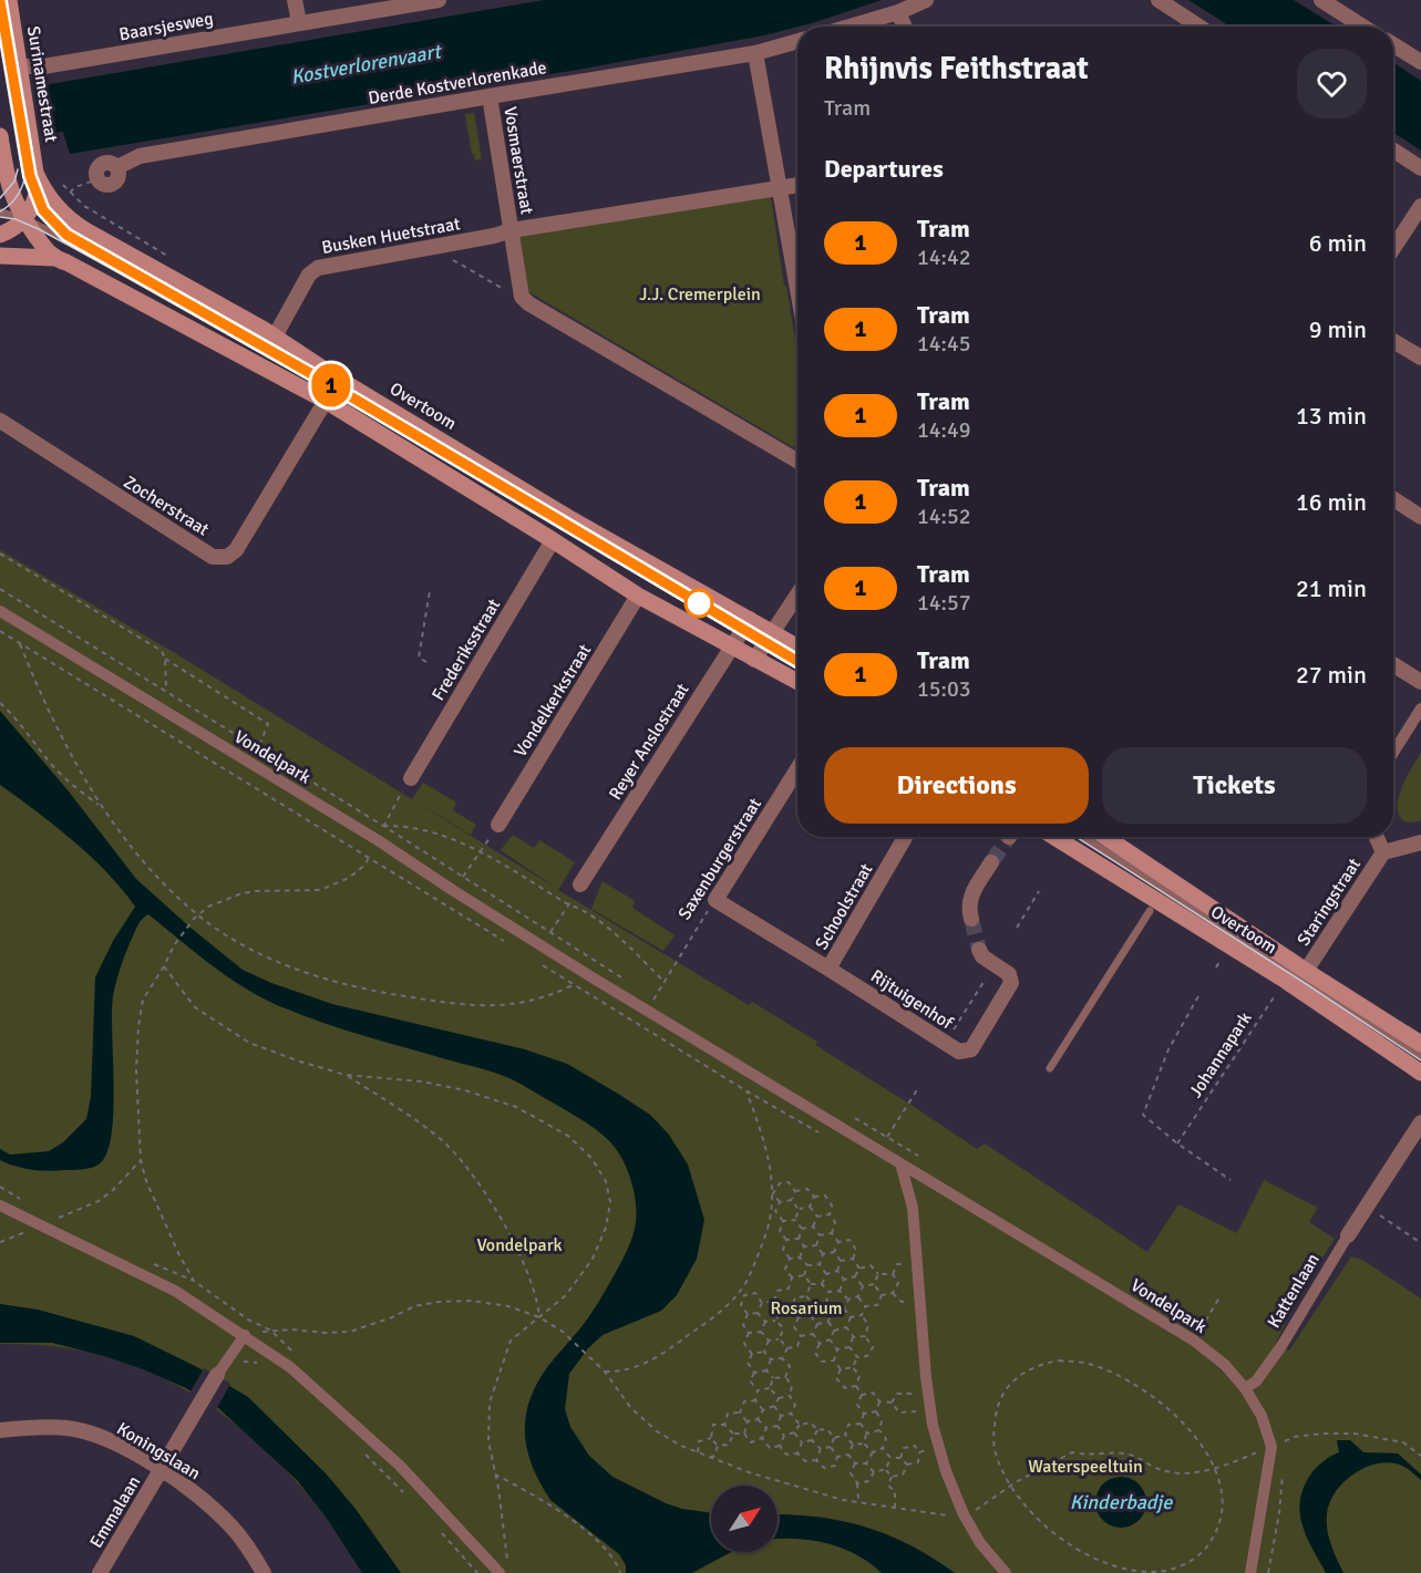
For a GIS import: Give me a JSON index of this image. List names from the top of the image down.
{
  "streets": {
    "main road": ["Surinamestraat", "Overtoom"],
    "street": [
      "Baarsjesweg",
      "Derde Kostverlorenkade",
      "Vosmaerstraat",
      "Busken Huetstraat",
      "Zocherstraat",
      "Frederiksstraat",
      "Vondelkerkstraat",
      "Reyer Anslostraat",
      "Vondelpark",
      "Saxenburgerstraat",
      "Staringstraat",
      "Schoolstraat",
      "Rijtuigenhof",
      "Kattenlaan",
      "Koningslaan",
      "Emmalaan"
    ],
    "path": ["Johannapark"]
  },
  "crossings": [
    ["Baarsjesweg", "Surinamestraat"],
    ["Derde Kostverlorenkade", "Vosmaerstraat"],
    ["Surinamestraat", "Overtoom"],
    ["Vosmaerstraat", "Busken Huetstraat"],
    ["Busken Huetstraat", "Overtoom"],
    ["Overtoom", "Zocherstraat"],
    ["Overtoom", "Frederiksstraat"],
    ["Overtoom", "Vondelkerkstraat"],
    ["Overtoom", "Reyer Anslostraat"],
    ["Overtoom", "Staringstraat"],
    ["Overtoom", "Johannapark"],
    ["Vondelpark", "Kattenlaan"],
    ["Saxenburgerstraat", "Rijtuigenhof"],
    ["Schoolstraat", "Rijtuigenhof"],
    ["Koningslaan", "Emmalaan"]
  ],
  "water": ["Kostverlorenvaart", "Kinderbadje"],
  "parks": [
    "J.J. Cremerplein",
    "Vondelpark",
    "Rosarium",
    "Waterspeeltuin"
  ],
  "lines": ["tram line 1"],
  "north": "top right",
  "page": {
    "on_map": "1",
    "heading": [
      ["Rhijnvis Feithstraat", "Tram"],
      "Departures"
    ],
    "list": [
      {
        "mark": "1",
        "name": "Tram",
        "note": "14:42",
        "value": "6 min"
      },
      {
        "mark": "1",
        "name": "Tram",
        "note": "14:45",
        "value": "9 min"
      },
      {
        "mark": "1",
        "name": "Tram",
        "note": "14:49",
        "value": "13 min"
      },
      {
        "mark": "1",
        "name": "Tram",
        "note": "14:52",
        "value": "16 min"
      },
      {
        "mark": "1",
        "name": "Tram",
        "note": "14:57",
        "value": "21 min"
      },
      {
        "mark": "1",
        "name": "Tram",
        "note": "15:03",
        "value": "27 min"
      }
    ],
    "buttons": ["Directions", "Tickets"]
  }
}
